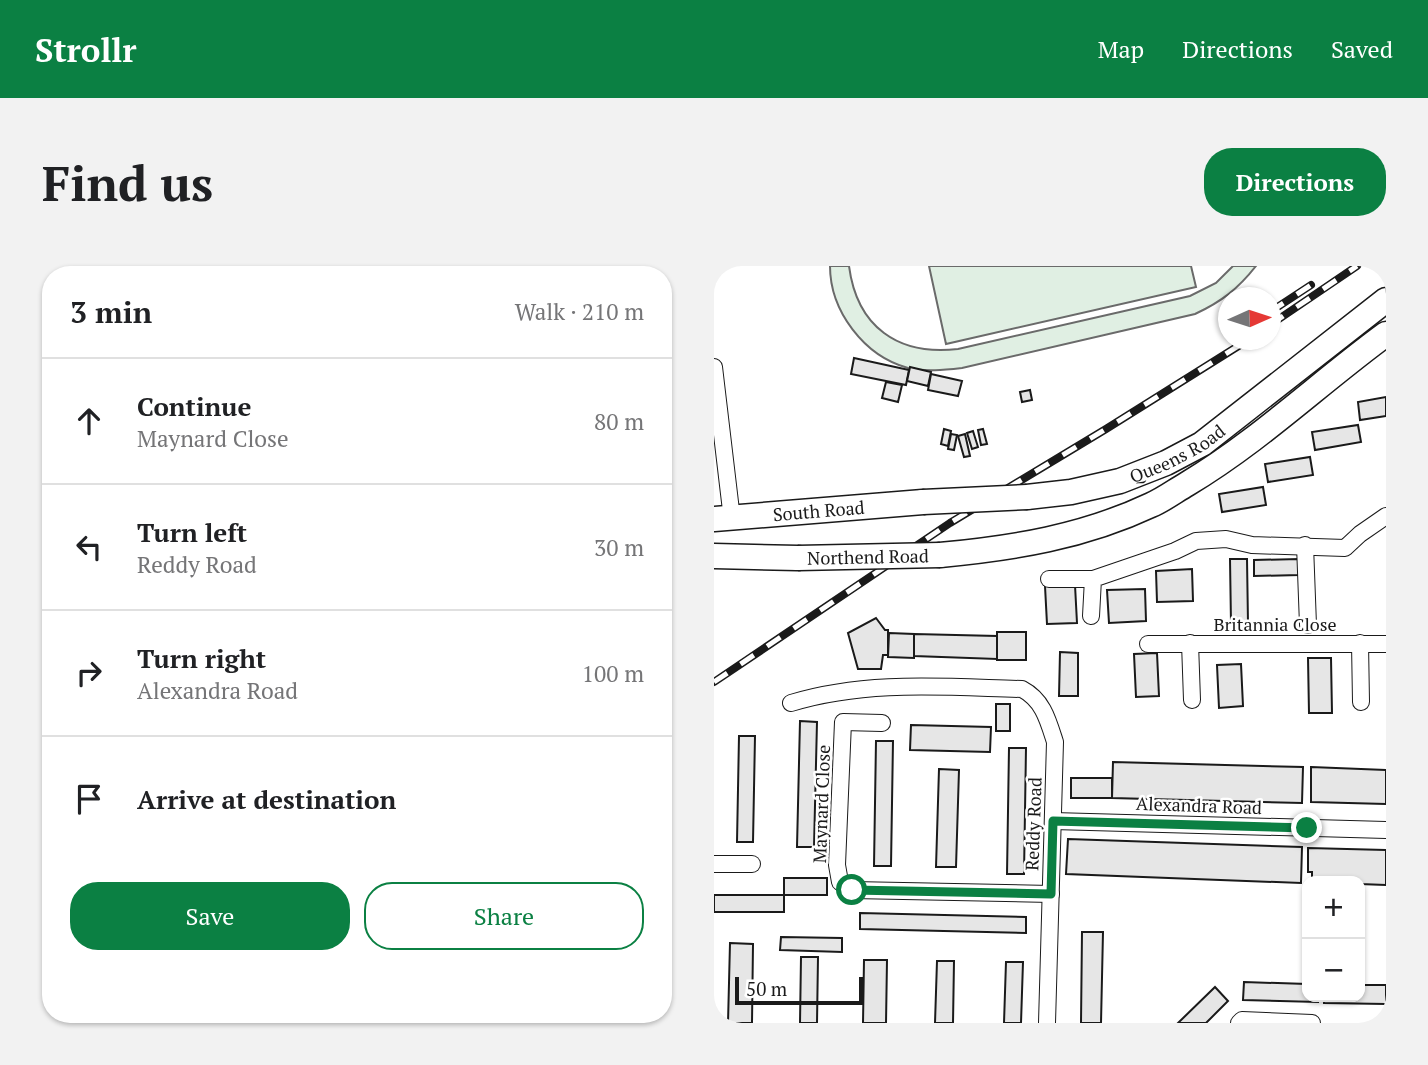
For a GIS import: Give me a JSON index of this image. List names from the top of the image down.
{
  "streets": {
    "main road": ["Queens Road", "South Road", "Northend Road"],
    "street": [
      "Britannia Close",
      "Maynard Close",
      "Alexandra Road",
      "Reddy Road"
    ]
  },
  "crossings": [
    ["Queens Road", "South Road"],
    ["Queens Road", "Northend Road"],
    ["Maynard Close", "Reddy Road"],
    ["Alexandra Road", "Reddy Road"]
  ],
  "scale_bar": "50 m",
  "north": "right",
  "page": {
    "header": "Strollr",
    "nav": ["Map", "Directions", "Saved"],
    "buttons": [
      "Directions",
      ["Save", "Share"]
    ],
    "title": "Find us",
    "heading": ["3 min", "Walk · 210 m"],
    "list": [
      ["Continue", "Maynard Close", "80 m"],
      ["Turn left", "Reddy Road", "30 m"],
      ["Turn right", "Alexandra Road", "100 m"],
      "Arrive at destination"
    ],
    "map_buttons": ["+", "−"],
    "scale": "50 m"
  }
}
